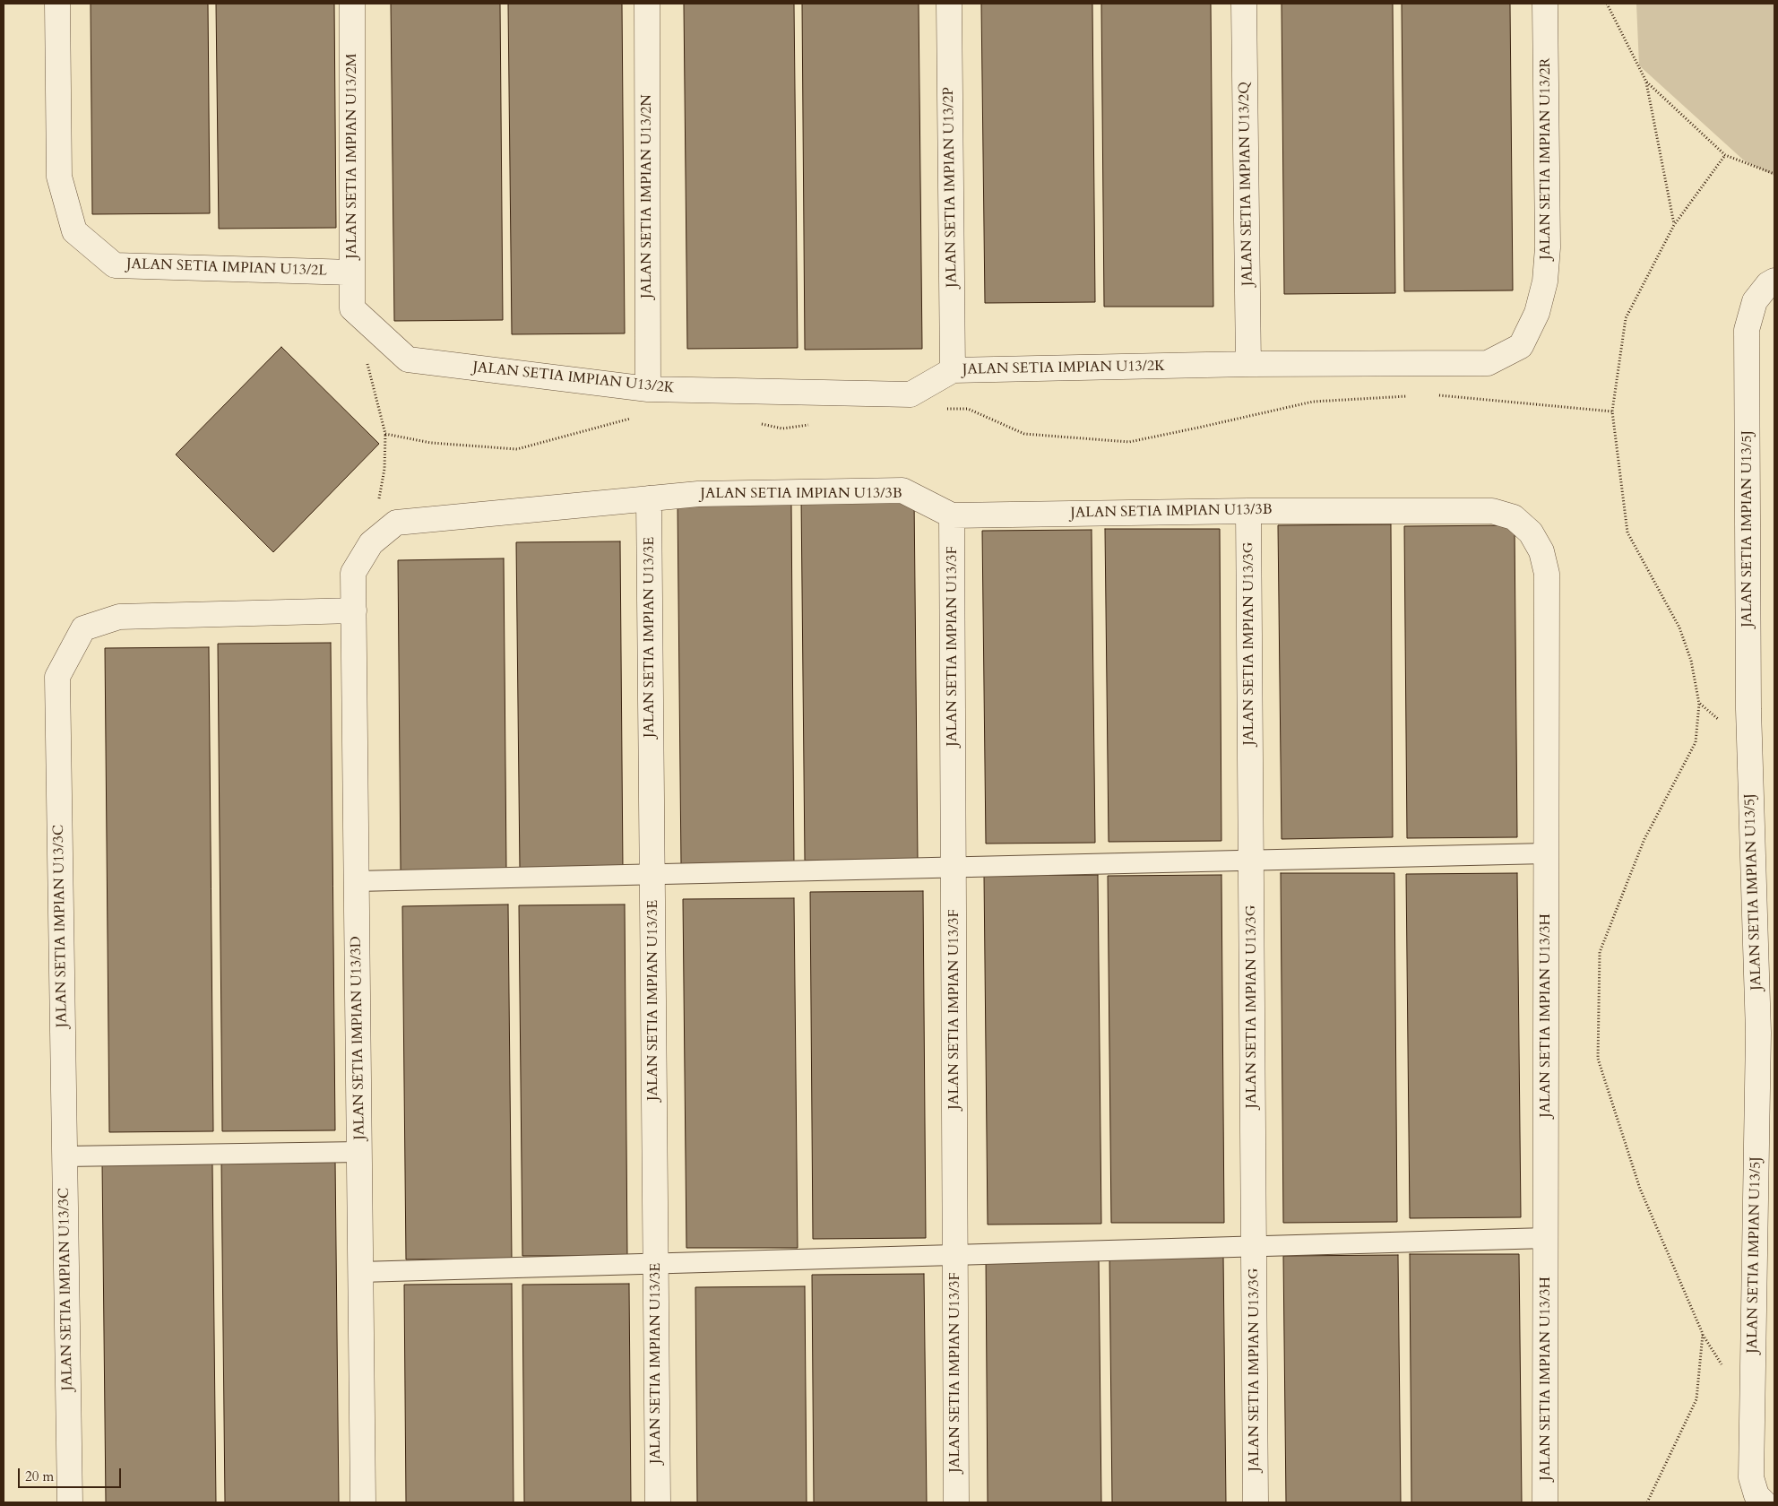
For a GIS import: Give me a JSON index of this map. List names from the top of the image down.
{
  "streets": {
    "street": [
      "JALAN SETIA IMPIAN U13/2M",
      "JALAN SETIA IMPIAN U13/2R",
      "JALAN SETIA IMPIAN U13/2Q",
      "JALAN SETIA IMPIAN U13/2P",
      "JALAN SETIA IMPIAN U13/2N",
      "JALAN SETIA IMPIAN U13/2L",
      "JALAN SETIA IMPIAN U13/2K",
      "JALAN SETIA IMPIAN U13/3B",
      "JALAN SETIA IMPIAN U13/5J",
      "JALAN SETIA IMPIAN U13/3E",
      "JALAN SETIA IMPIAN U13/3G",
      "JALAN SETIA IMPIAN U13/3F",
      "JALAN SETIA IMPIAN U13/3C",
      "JALAN SETIA IMPIAN U13/3H",
      "JALAN SETIA IMPIAN U13/3D"
    ]
  },
  "crossings": [
    ["JALAN SETIA IMPIAN U13/2M", "JALAN SETIA IMPIAN U13/2L"],
    ["JALAN SETIA IMPIAN U13/2M", "JALAN SETIA IMPIAN U13/2K"],
    ["JALAN SETIA IMPIAN U13/2R", "JALAN SETIA IMPIAN U13/2K"],
    ["JALAN SETIA IMPIAN U13/2Q", "JALAN SETIA IMPIAN U13/2K"],
    ["JALAN SETIA IMPIAN U13/2P", "JALAN SETIA IMPIAN U13/2K"],
    ["JALAN SETIA IMPIAN U13/2N", "JALAN SETIA IMPIAN U13/2K"],
    ["JALAN SETIA IMPIAN U13/3B", "JALAN SETIA IMPIAN U13/3E"],
    ["JALAN SETIA IMPIAN U13/3B", "JALAN SETIA IMPIAN U13/3G"],
    ["JALAN SETIA IMPIAN U13/3B", "JALAN SETIA IMPIAN U13/3F"],
    ["JALAN SETIA IMPIAN U13/3B", "JALAN SETIA IMPIAN U13/3H"],
    ["JALAN SETIA IMPIAN U13/3B", "JALAN SETIA IMPIAN U13/3D"],
    ["JALAN SETIA IMPIAN U13/3C", "JALAN SETIA IMPIAN U13/3D"]
  ],
  "scale_bar": "20 m"
}
